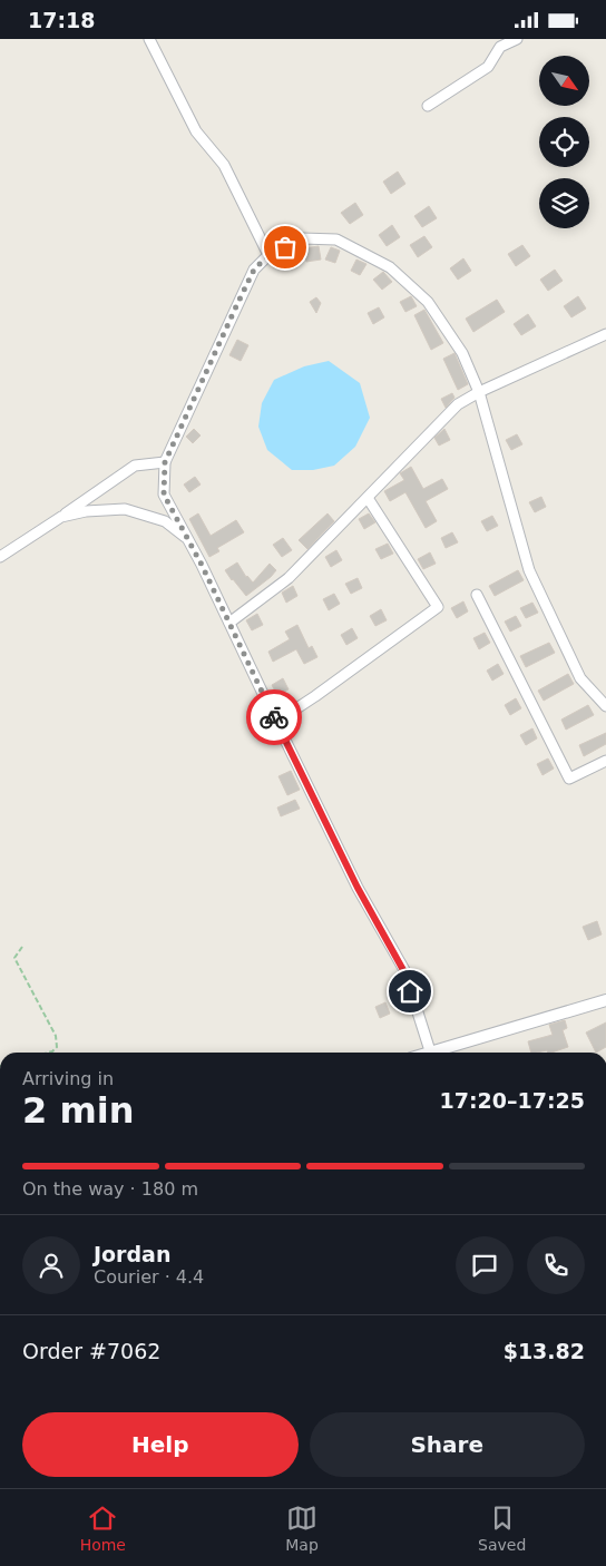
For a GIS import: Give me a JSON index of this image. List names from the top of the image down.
{
  "north": "bottom right",
  "page": {
    "status": "17:18",
    "heading": ["2 min", "Arriving in", "17:20–17:25"],
    "panel": [
      "Jordan",
      "Courier · 4.4",
      "Order #7062",
      "$13.82"
    ],
    "bar": "On the way · 180 m",
    "buttons": ["Help", "Share"],
    "tabs": ["Home", "Map", "Saved"]
  }
}
